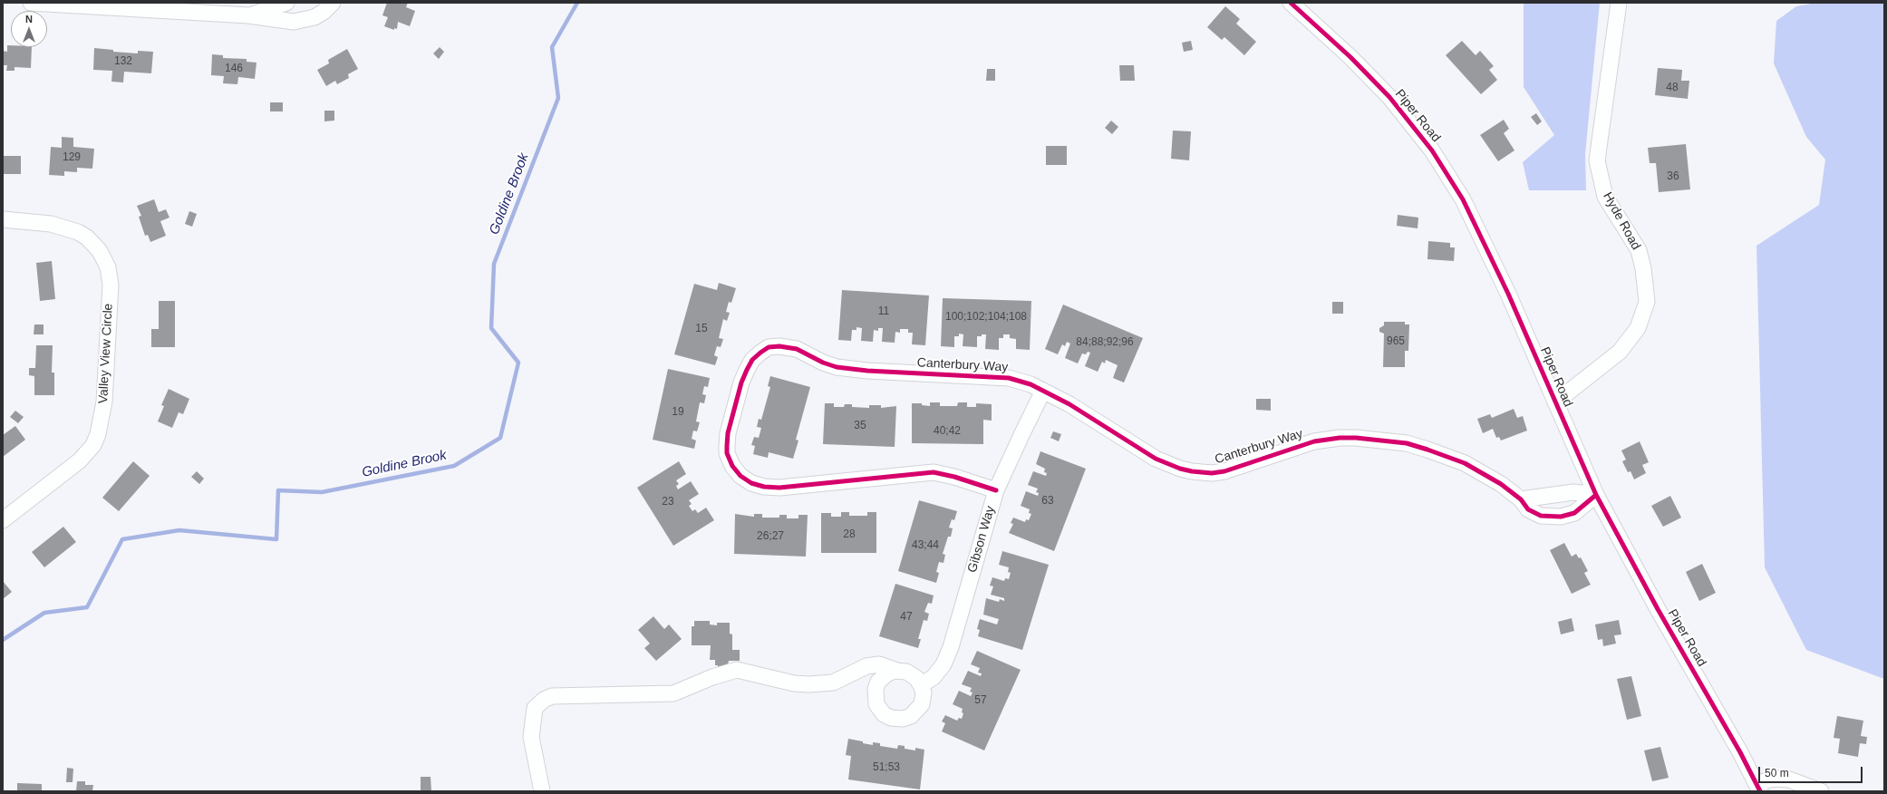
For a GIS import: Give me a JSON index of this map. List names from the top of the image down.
{
  "streets": {
    "street": [
      "Piper Road",
      "Hyde Road",
      "Valley View Circle",
      "Canterbury Way",
      "Gibson Way"
    ]
  },
  "crossings": [
    ["Piper Road", "Hyde Road"],
    ["Piper Road", "Canterbury Way"],
    ["Canterbury Way", "Gibson Way"]
  ],
  "water": ["Goldine Brook"],
  "house_numbers": [
    "132",
    "146",
    "48",
    "129",
    "36",
    "11",
    "100;102;104;108",
    "15",
    "965",
    "84;88;92;96",
    "19",
    "35",
    "40;42",
    "63",
    "23",
    "28",
    "26;27",
    "43;44",
    "47",
    "57",
    "51;53"
  ],
  "scale_bar": "50 m",
  "north": "top"
}
